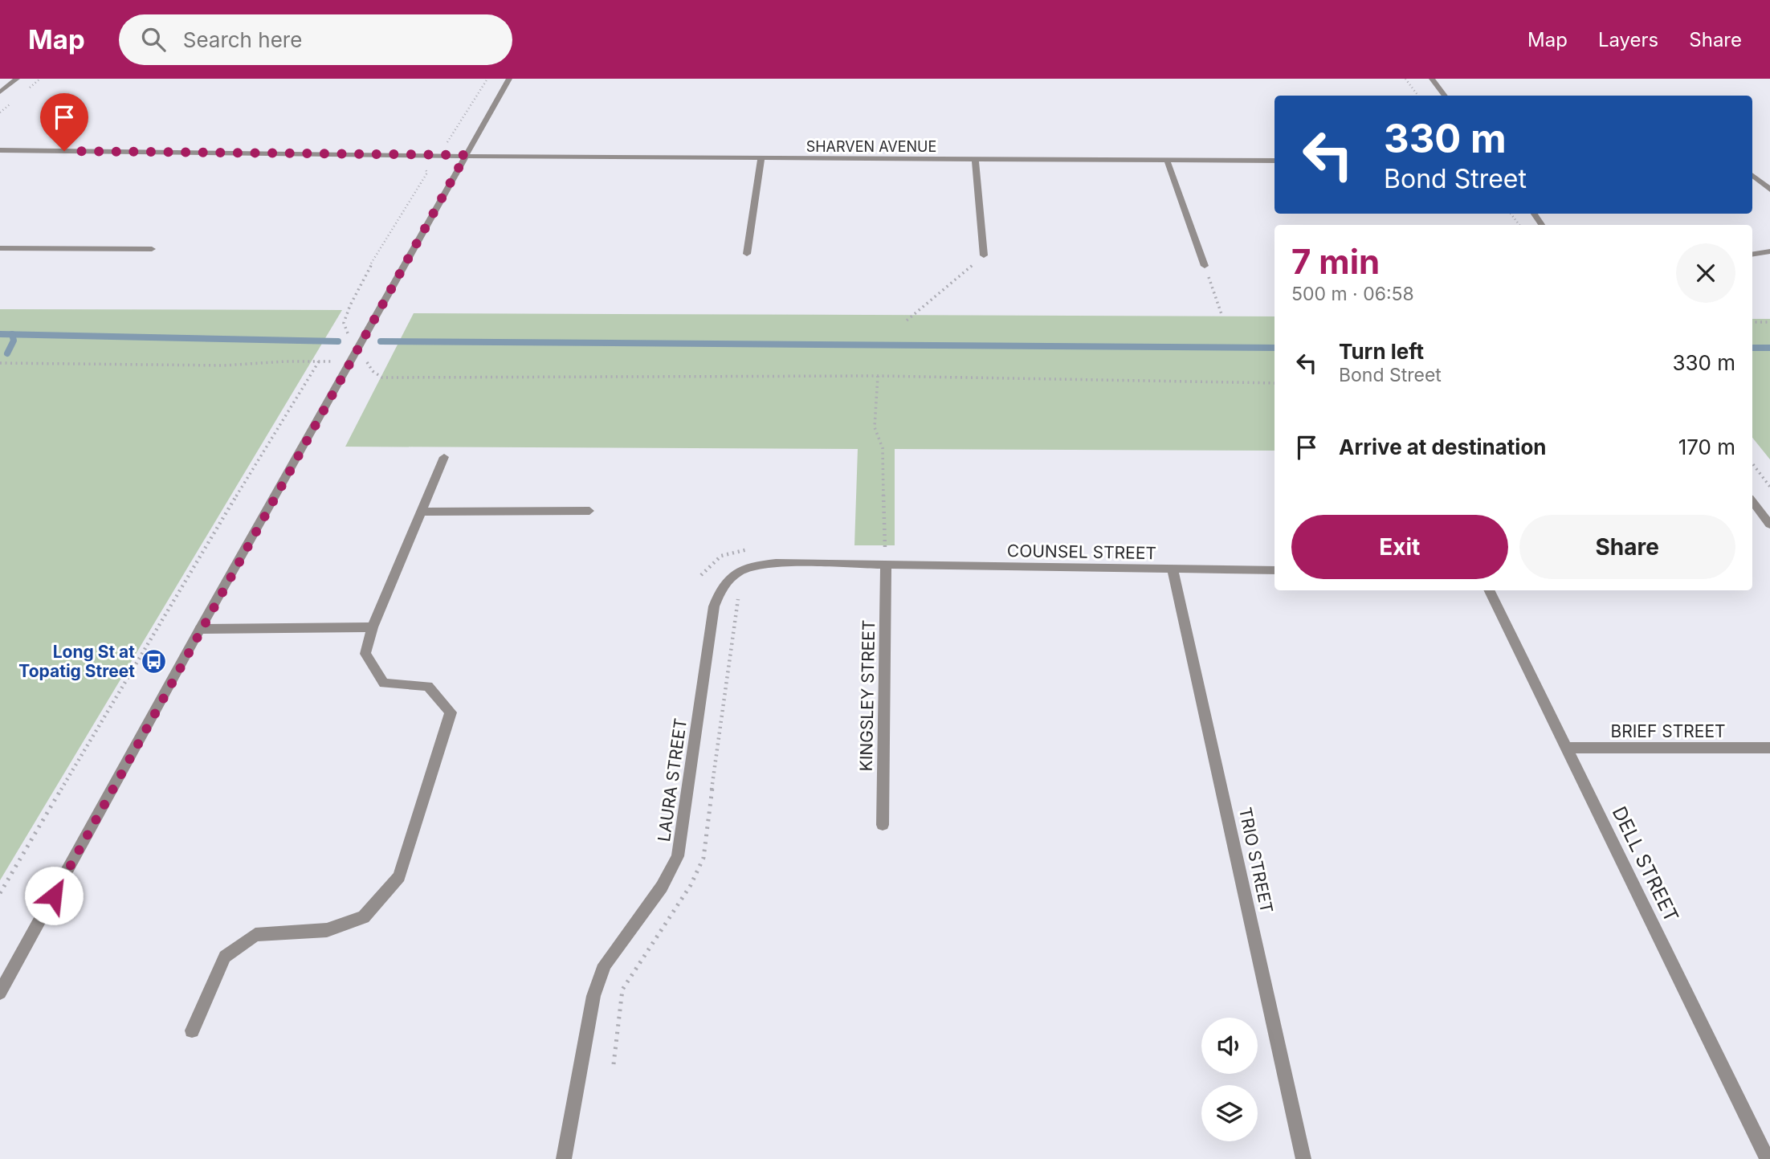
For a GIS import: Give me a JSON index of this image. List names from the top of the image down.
{
  "streets": {
    "street": [
      "SHARVEN AVENUE",
      "COUNSEL STREET",
      "KINGSLEY STREET",
      "BRIEF STREET",
      "LAURA STREET",
      "TRIO STREET",
      "DELL STREET"
    ]
  },
  "crossings": [
    ["COUNSEL STREET", "KINGSLEY STREET"],
    ["COUNSEL STREET", "LAURA STREET"],
    ["COUNSEL STREET", "TRIO STREET"],
    ["KINGSLEY STREET", "LAURA STREET"],
    ["BRIEF STREET", "DELL STREET"]
  ],
  "places": {
    "bus stop": ["Long St at Topatig Street"]
  },
  "page": {
    "header": "Map",
    "search": "Search here",
    "nav": ["Map", "Layers", "Share"],
    "turn": ["330 m", "Bond Street"],
    "heading": ["7 min", "500 m · 06:58"],
    "list": [
      {
        "name": "Turn left",
        "note": "Bond Street",
        "value": "330 m"
      },
      {
        "name": "Arrive at destination",
        "value": "170 m"
      }
    ],
    "buttons": ["Exit", "Share"]
  }
}
